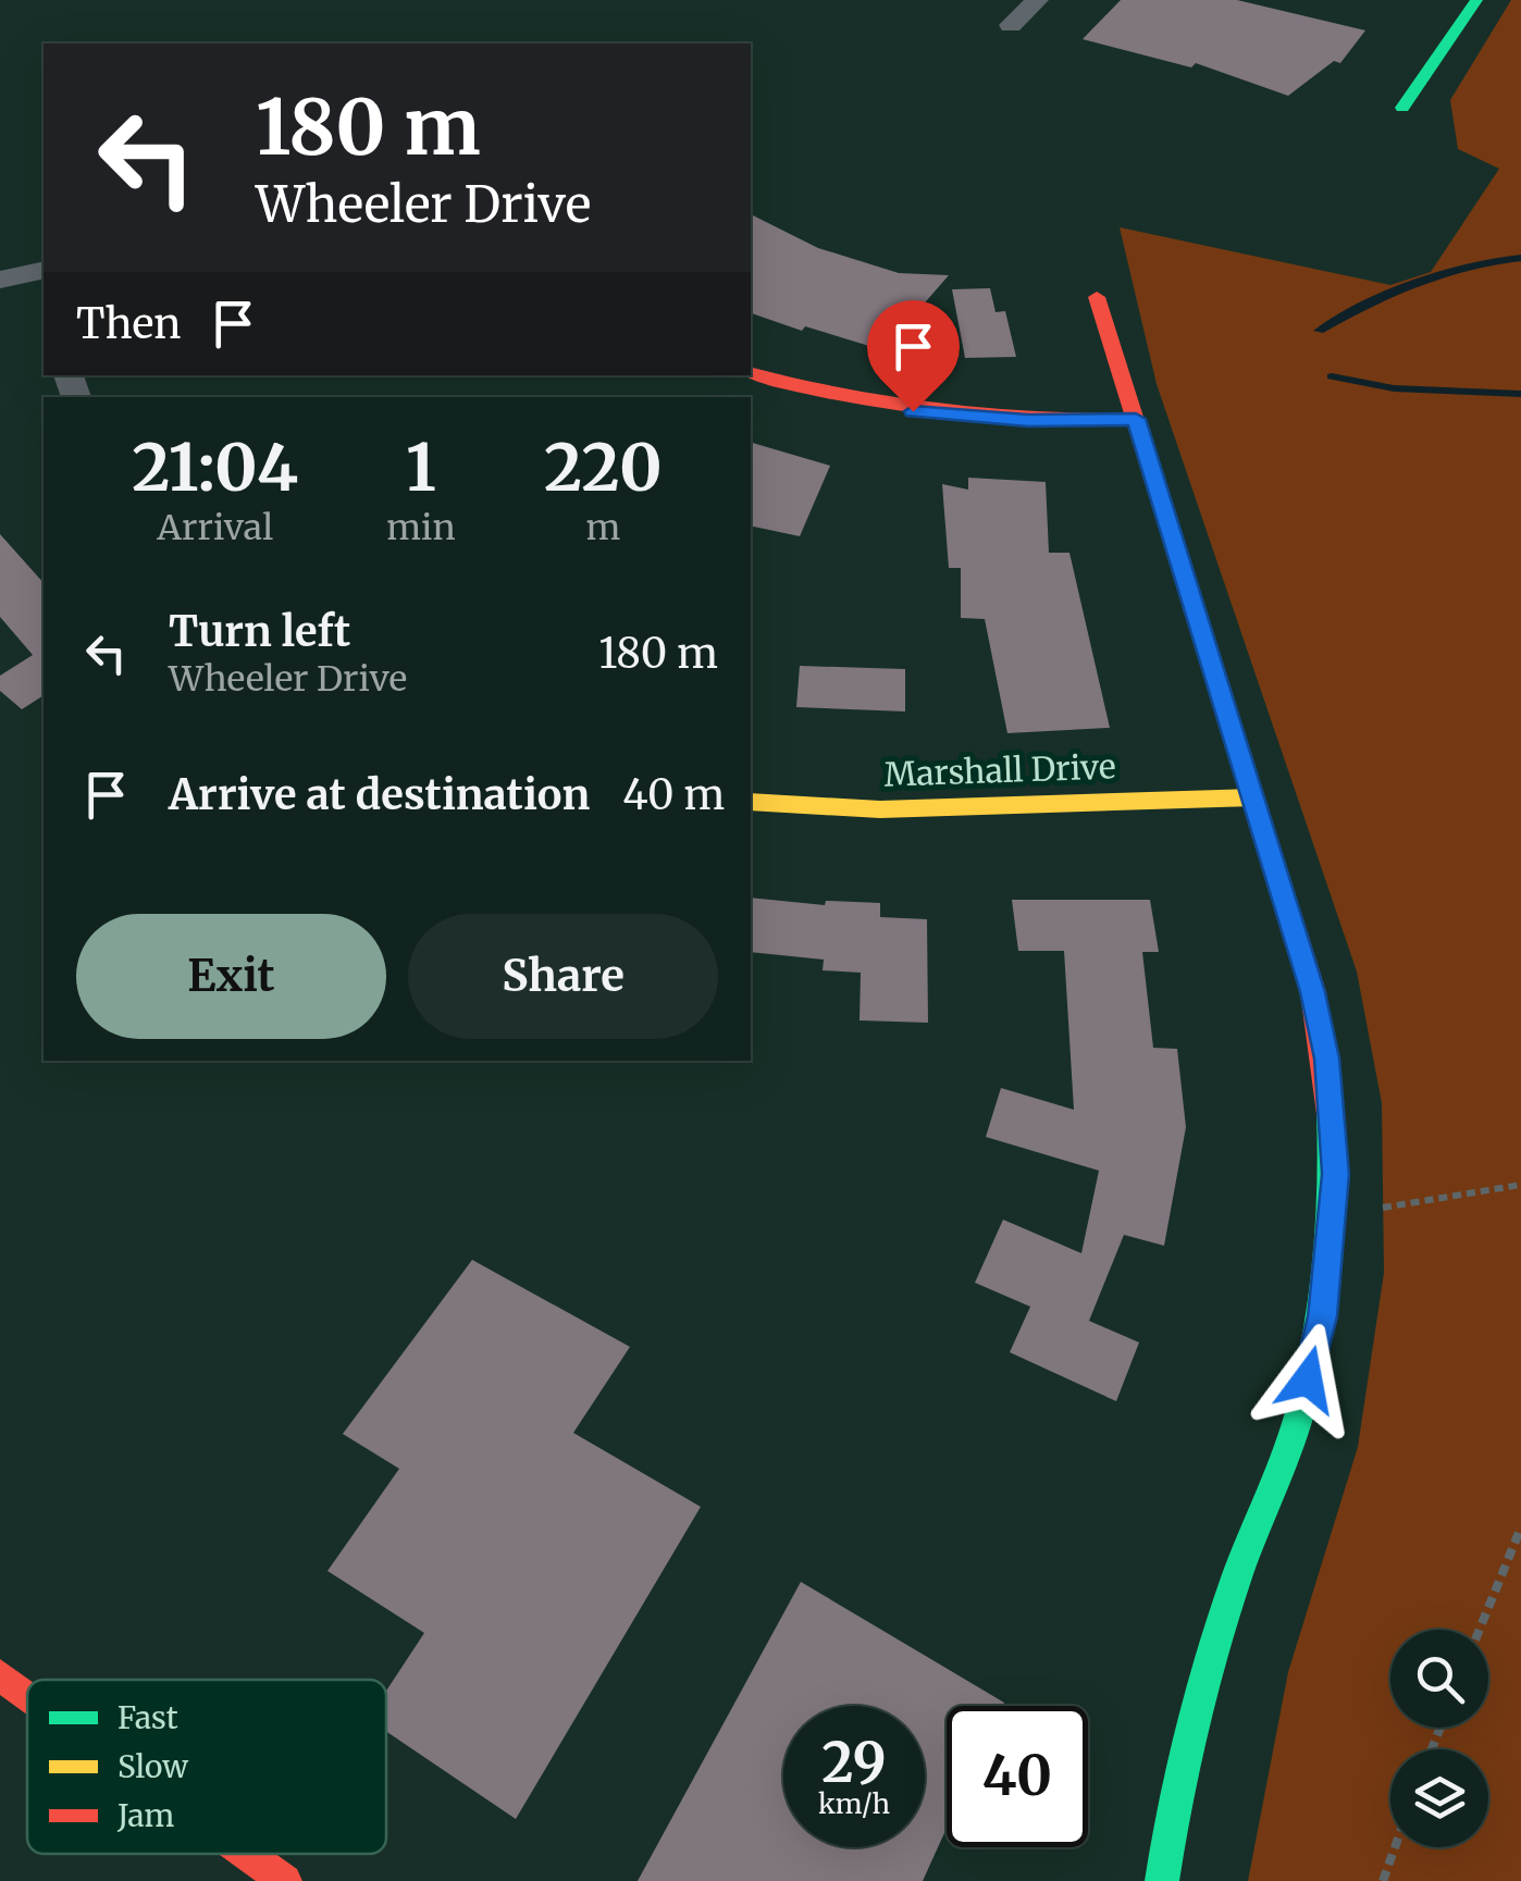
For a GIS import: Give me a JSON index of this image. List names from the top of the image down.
{
  "streets": {
    "street": ["Marshall Drive"]
  },
  "legend": ["Fast", "Slow", "Jam"],
  "page": {
    "turn": ["180 m", "Wheeler Drive"],
    "then": "Then",
    "eta": [
      "21:04",
      "Arrival",
      "1",
      "min",
      "220",
      "m"
    ],
    "list": [
      {
        "name": "Turn left",
        "note": "Wheeler Drive",
        "value": "180 m"
      },
      {
        "name": "Arrive at destination",
        "value": "40 m"
      }
    ],
    "buttons": ["Exit", "Share"],
    "speed": "29 km/h",
    "limit": "40"
  }
}
